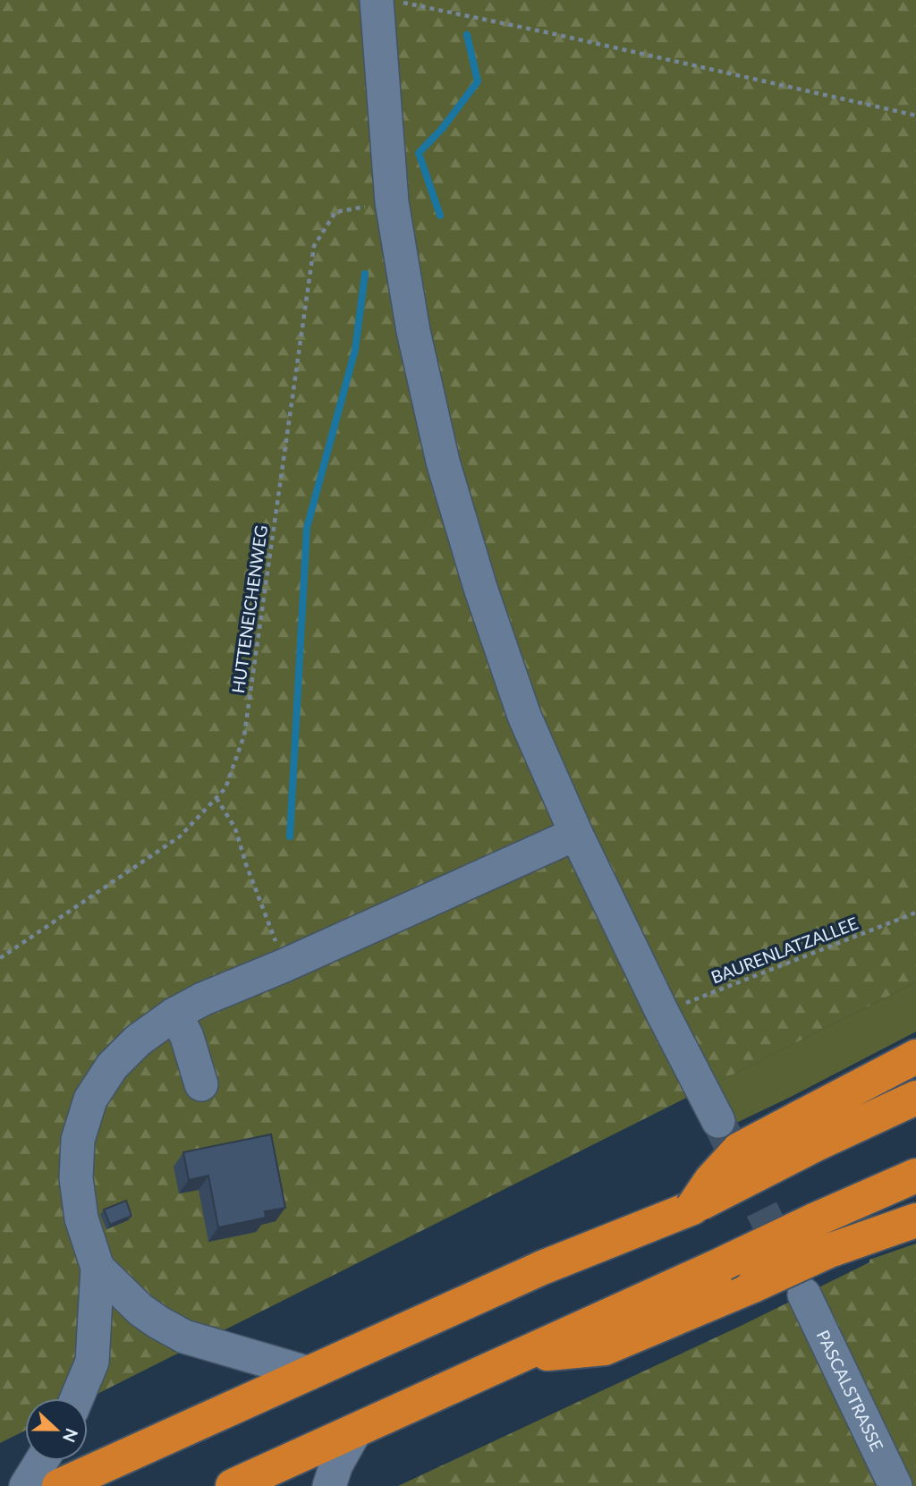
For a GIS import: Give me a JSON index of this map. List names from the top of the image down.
{
  "streets": {
    "street": ["PASCALSTRASSE"],
    "path": ["HUTTENEICHENWEG", "BAURENLATZALLEE"]
  },
  "north": "right"
}
